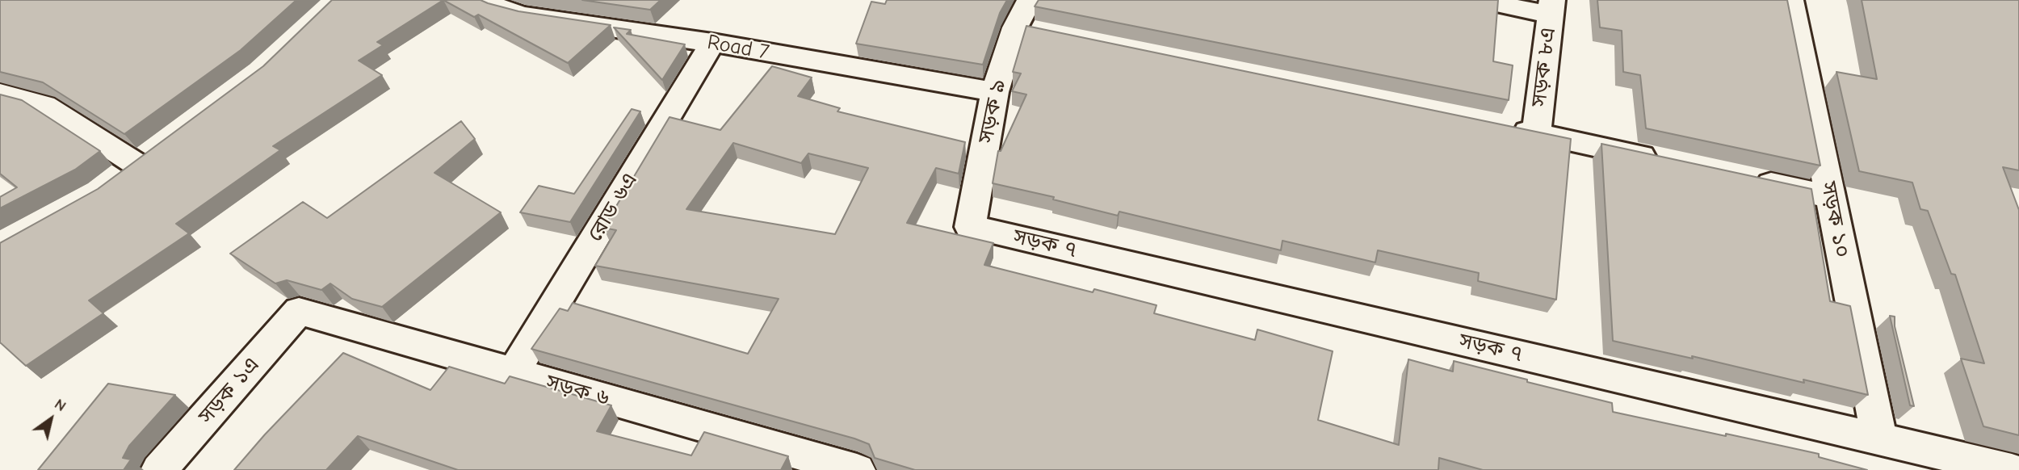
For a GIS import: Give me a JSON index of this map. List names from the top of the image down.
{
  "streets": {
    "street": [
      "Road 7",
      "সড়ক ৮এ",
      "সড়ক ৯",
      "রোড ৬এ",
      "সড়ক ১০",
      "সড়ক ৭",
      "সড়ক ১এ",
      "সড়ক ৬"
    ]
  },
  "crossings": [
    ["Road 7", "সড়ক ৯"],
    ["Road 7", "রোড ৬এ"],
    ["সড়ক ৯", "সড়ক ৭"],
    ["রোড ৬এ", "সড়ক ৬"],
    ["সড়ক ১০", "সড়ক ৭"],
    ["সড়ক ১এ", "সড়ক ৬"]
  ],
  "north": "top right"
}
